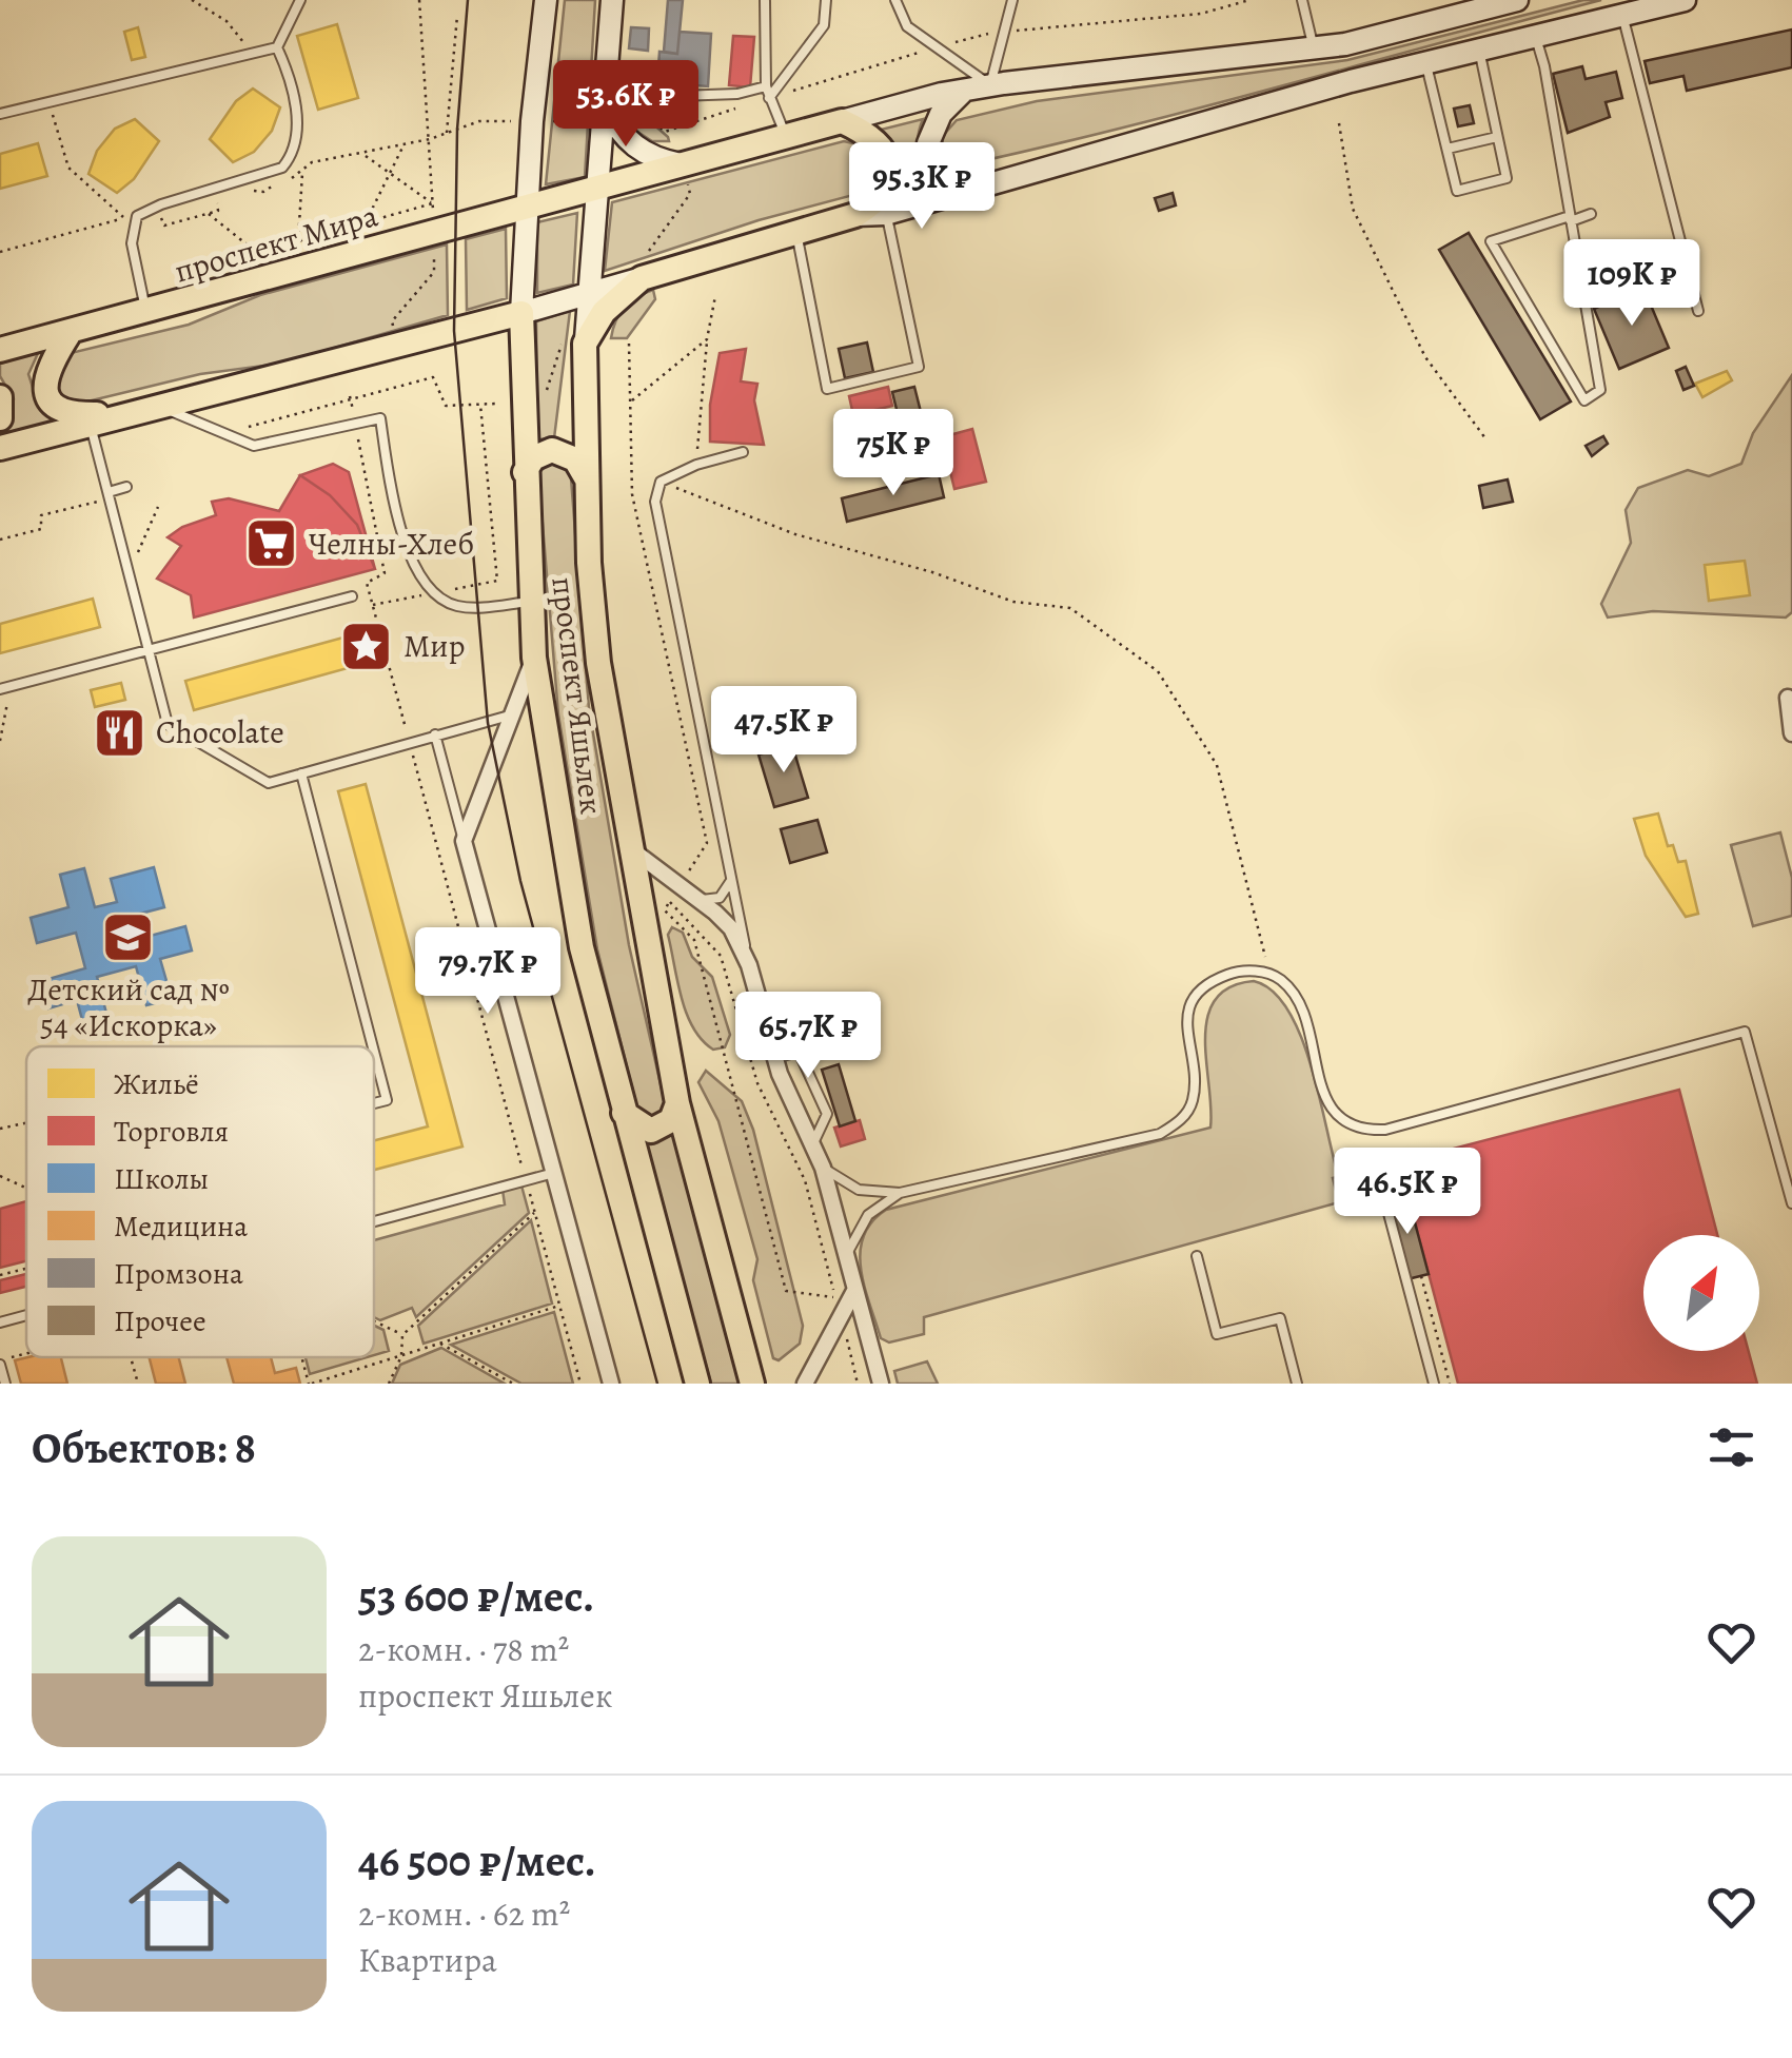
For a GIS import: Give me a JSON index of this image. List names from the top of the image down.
{
  "streets": {
    "main road": ["проспект Мира", "проспект Яшьлек"]
  },
  "crossings": [
    ["проспект Мира", "проспект Яшьлек"]
  ],
  "places": {
    "supermarket": ["Челны-Хлеб"],
    "place": ["Мир"],
    "restaurant": ["Chocolate"],
    "school or university": ["Детский сад № 54 «Искорка»"]
  },
  "legend": [
    "Жильё",
    "Торговля",
    "Школы",
    "Медицина",
    "Промзона",
    "Прочее"
  ],
  "north": "top right",
  "page": {
    "price": [
      "53.6K ₽",
      "95.3K ₽",
      "109K ₽",
      "75K ₽",
      "47.5K ₽",
      "79.7K ₽",
      "65.7K ₽",
      "46.5K ₽"
    ],
    "heading": "Объектов: 8",
    "list": [
      {
        "name": "53 600 ₽/мес.",
        "note": "2-комн. · 78 m² · проспект Яшьлек"
      },
      {
        "name": "46 500 ₽/мес.",
        "note": "2-комн. · 62 m² · Квартира"
      }
    ]
  }
}
